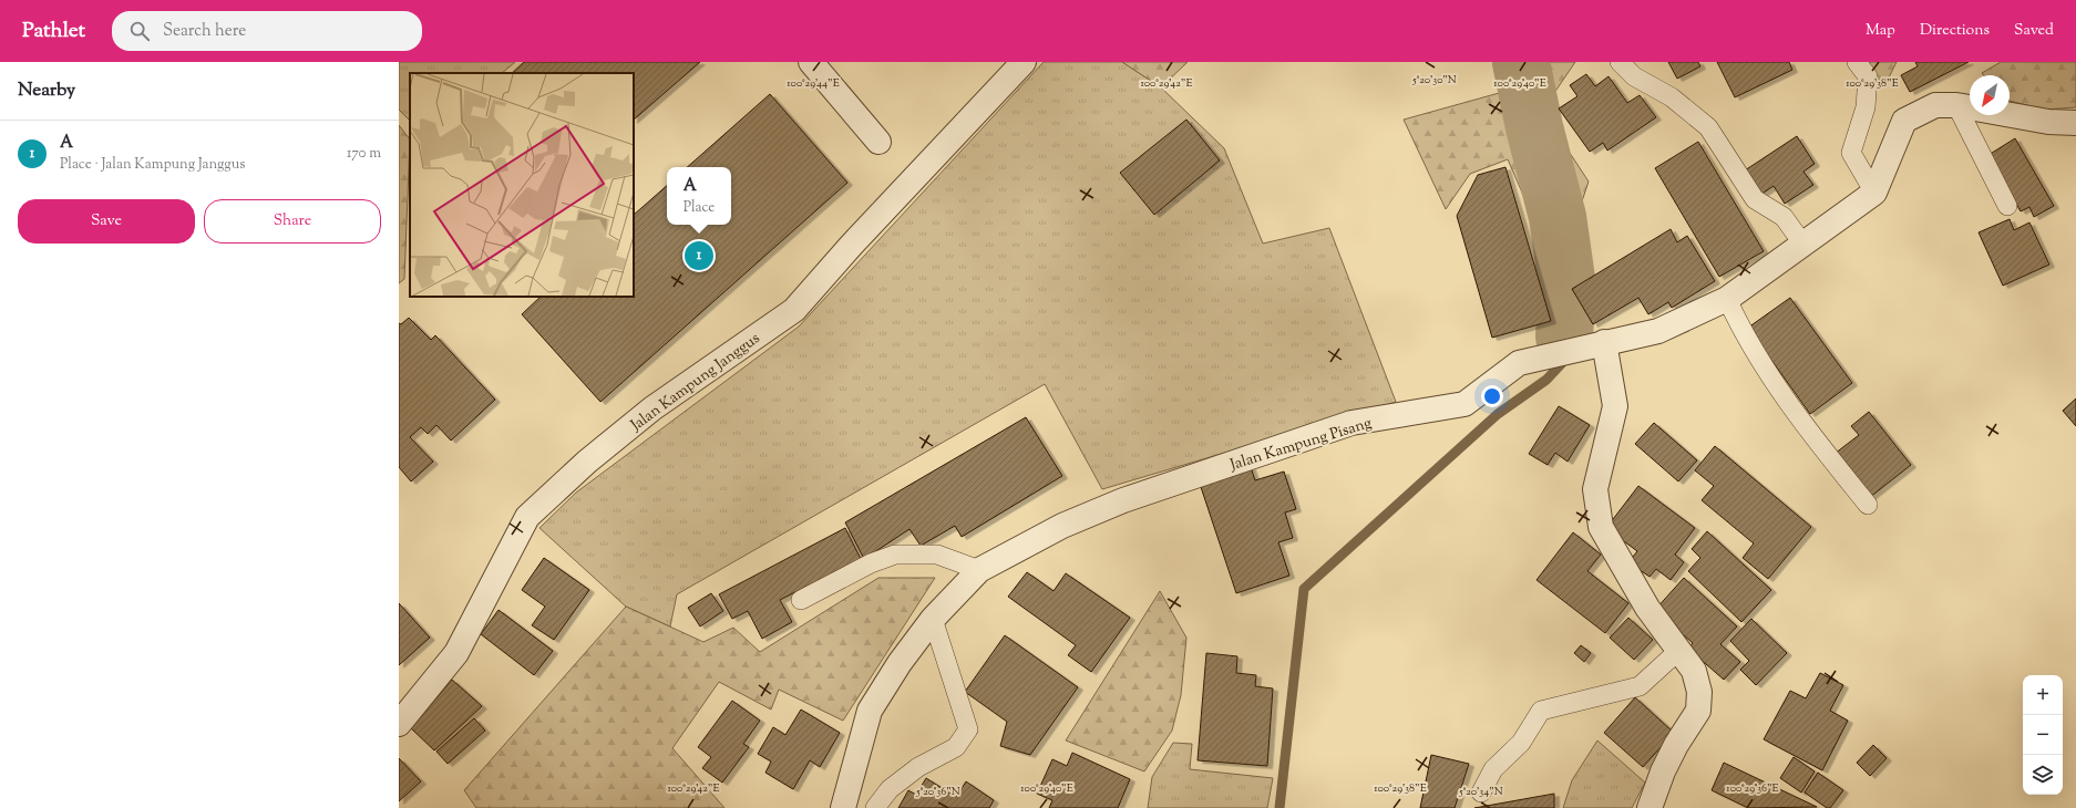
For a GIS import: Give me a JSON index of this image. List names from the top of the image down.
{
  "streets": {
    "street": ["Jalan Kampung Janggus", "Jalan Kampung Pisang"]
  },
  "north": "bottom left",
  "page": {
    "header": "Pathlet",
    "search": "Search here",
    "nav": ["Map", "Directions", "Saved"],
    "heading": "Nearby",
    "list": [
      {
        "mark": "1",
        "name": "A",
        "note": "Place · Jalan Kampung Janggus",
        "value": "170 m"
      }
    ],
    "popup": ["A", "Place"],
    "buttons": ["Save", "Share"],
    "pins": "1",
    "map_buttons": ["+", "−"]
  },
  "coordinates": [
    "5°20'30\"N",
    "100°29'44\"E",
    "100°29'42\"E",
    "100°29'40\"E",
    "100°29'38\"E",
    "100°29'36\"E",
    "5°20'36\"N",
    "5°20'34\"N"
  ]
}
